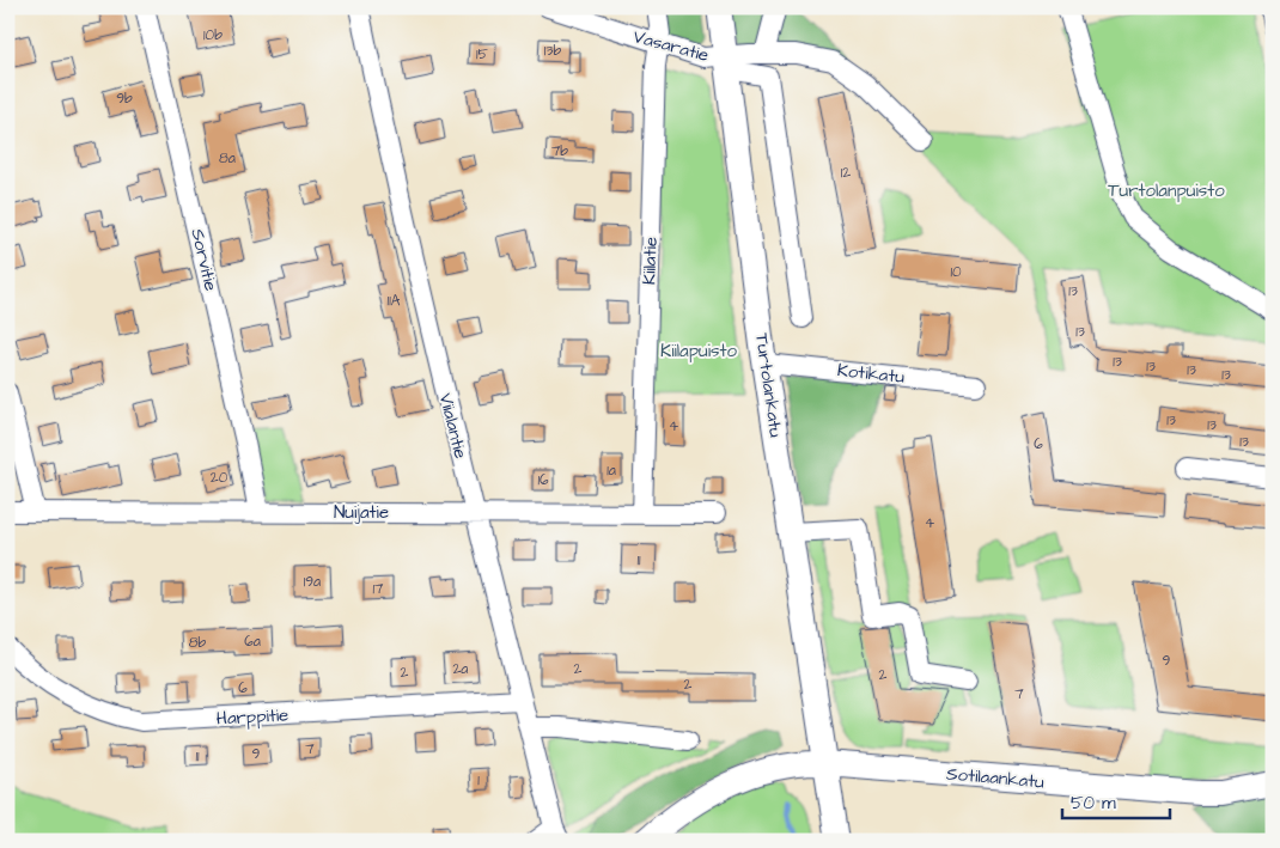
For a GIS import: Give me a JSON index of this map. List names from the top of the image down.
{
  "streets": {
    "main road": ["Turtolankatu", "Sotilaankatu"],
    "street": [
      "Vasaratie",
      "Sorvitie",
      "Kiilatie",
      "Kotikatu",
      "Viialantie",
      "Nuijatie",
      "Harppitie"
    ]
  },
  "crossings": [
    ["Vasaratie", "Kiilatie"],
    ["Vasaratie", "Turtolankatu"],
    ["Sorvitie", "Nuijatie"],
    ["Kiilatie", "Nuijatie"],
    ["Kotikatu", "Turtolankatu"],
    ["Turtolankatu", "Sotilaankatu"],
    ["Viialantie", "Nuijatie"],
    ["Viialantie", "Harppitie"]
  ],
  "parks": ["Turtolanpuisto", "Kiilapuisto"],
  "house_numbers": [
    "10b",
    "13b",
    "15",
    "9b",
    "7b",
    "8a",
    "12",
    "10",
    "13",
    "11A",
    "13",
    "13",
    "13",
    "13",
    "13",
    "13",
    "13",
    "4",
    "13",
    "6",
    "1a",
    "20",
    "16",
    "4",
    "11",
    "19a",
    "17",
    "6a",
    "8b",
    "9",
    "2a",
    "2",
    "2",
    "2",
    "2",
    "6",
    "7",
    "7",
    "9",
    "11",
    "1"
  ],
  "scale_bar": "50 m"
}
